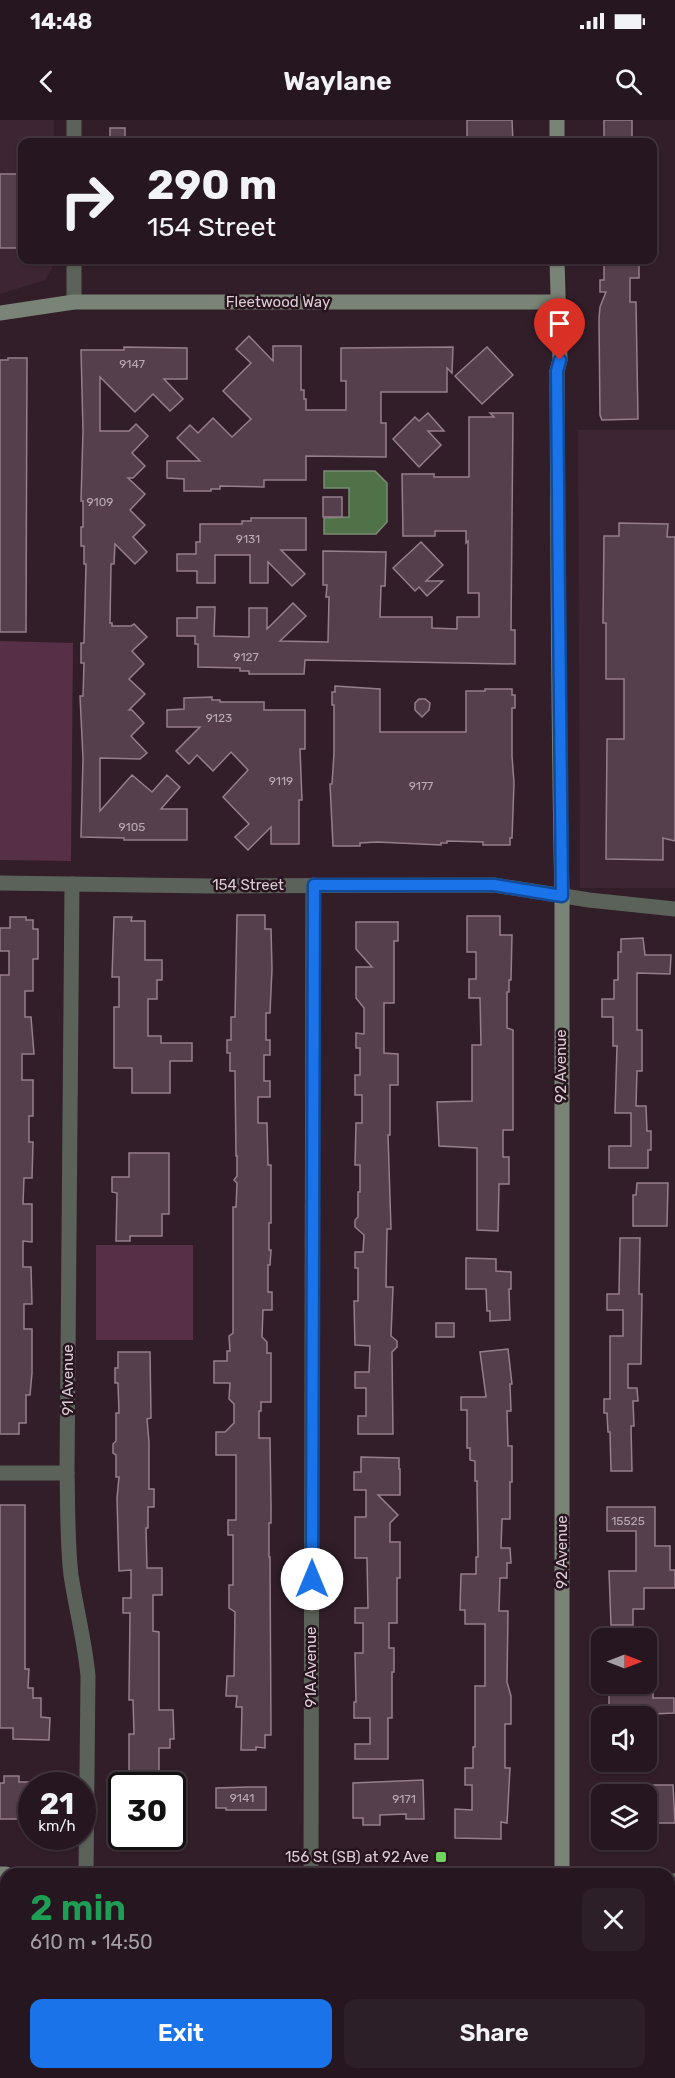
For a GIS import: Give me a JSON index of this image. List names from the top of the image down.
{
  "streets": {
    "street": [
      "Fleetwood Way",
      "154 Street",
      "92 Avenue",
      "91 Avenue",
      "91A Avenue"
    ]
  },
  "crossings": [
    ["Fleetwood Way", "92 Avenue"],
    ["154 Street", "92 Avenue"],
    ["154 Street", "91 Avenue"],
    ["154 Street", "91A Avenue"]
  ],
  "places": {
    "transit": ["156 St (SB) at 92 Ave"]
  },
  "house_numbers": [
    "9147",
    "9109",
    "9131",
    "9127",
    "9123",
    "9119",
    "9177",
    "9105",
    "15525",
    "9141",
    "9171"
  ],
  "north": "right",
  "page": {
    "status": "14:48",
    "header": "Waylane",
    "turn": ["290 m", "154 Street"],
    "speed": "21 km/h",
    "limit": "30",
    "heading": ["2 min", "610 m · 14:50"],
    "buttons": ["Exit", "Share"]
  }
}
